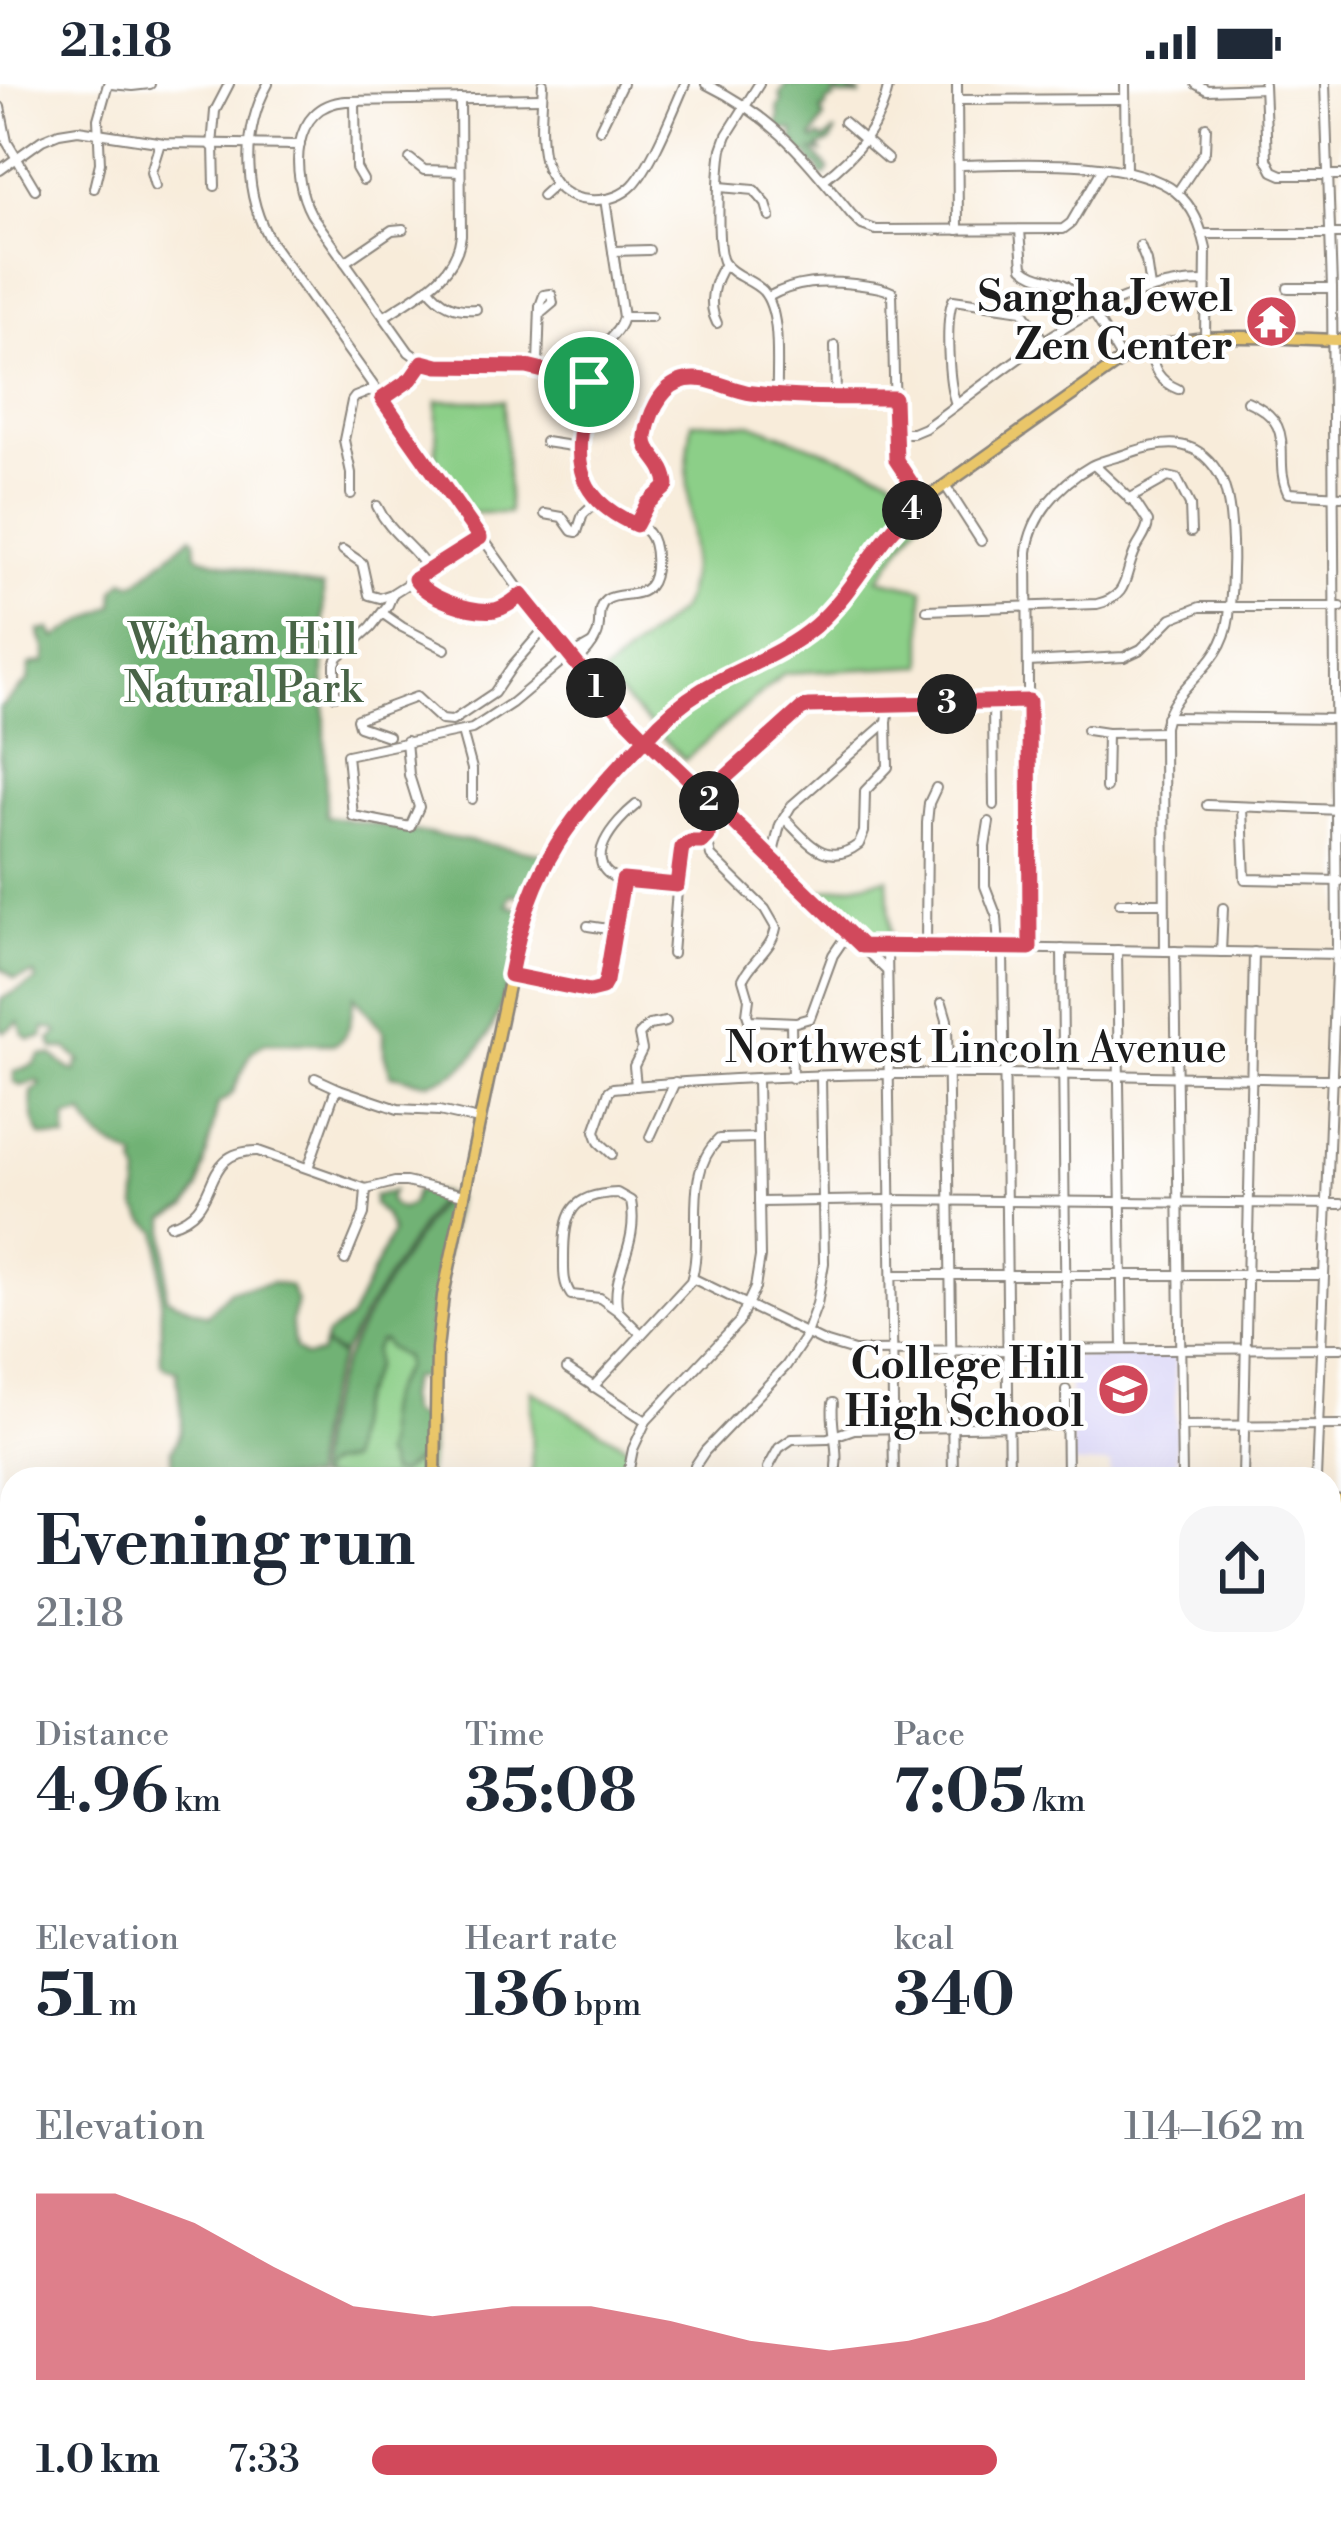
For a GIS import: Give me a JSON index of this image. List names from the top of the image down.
{
  "streets": {
    "street": ["Northwest Lincoln Avenue"]
  },
  "parks": ["Witham Hill Natural Park"],
  "places": {
    "temple": ["Sangha Jewel Zen Center"],
    "school or university": ["College Hill High School"]
  },
  "page": {
    "status": "21:18",
    "pins": [
      "4",
      "1",
      "3",
      "2"
    ],
    "heading": ["Evening run", "21:18"],
    "stats": [
      ["Distance", "4.96 km"],
      ["Time", "35:08"],
      ["Pace", "7:05 /km"],
      ["Elevation", "51 m"],
      ["Heart rate", "136 bpm"],
      ["kcal", "340"]
    ],
    "chart": ["Elevation", "114–162 m"],
    "list": [
      {
        "name": "1.0 km",
        "note": "7:33"
      }
    ]
  }
}
